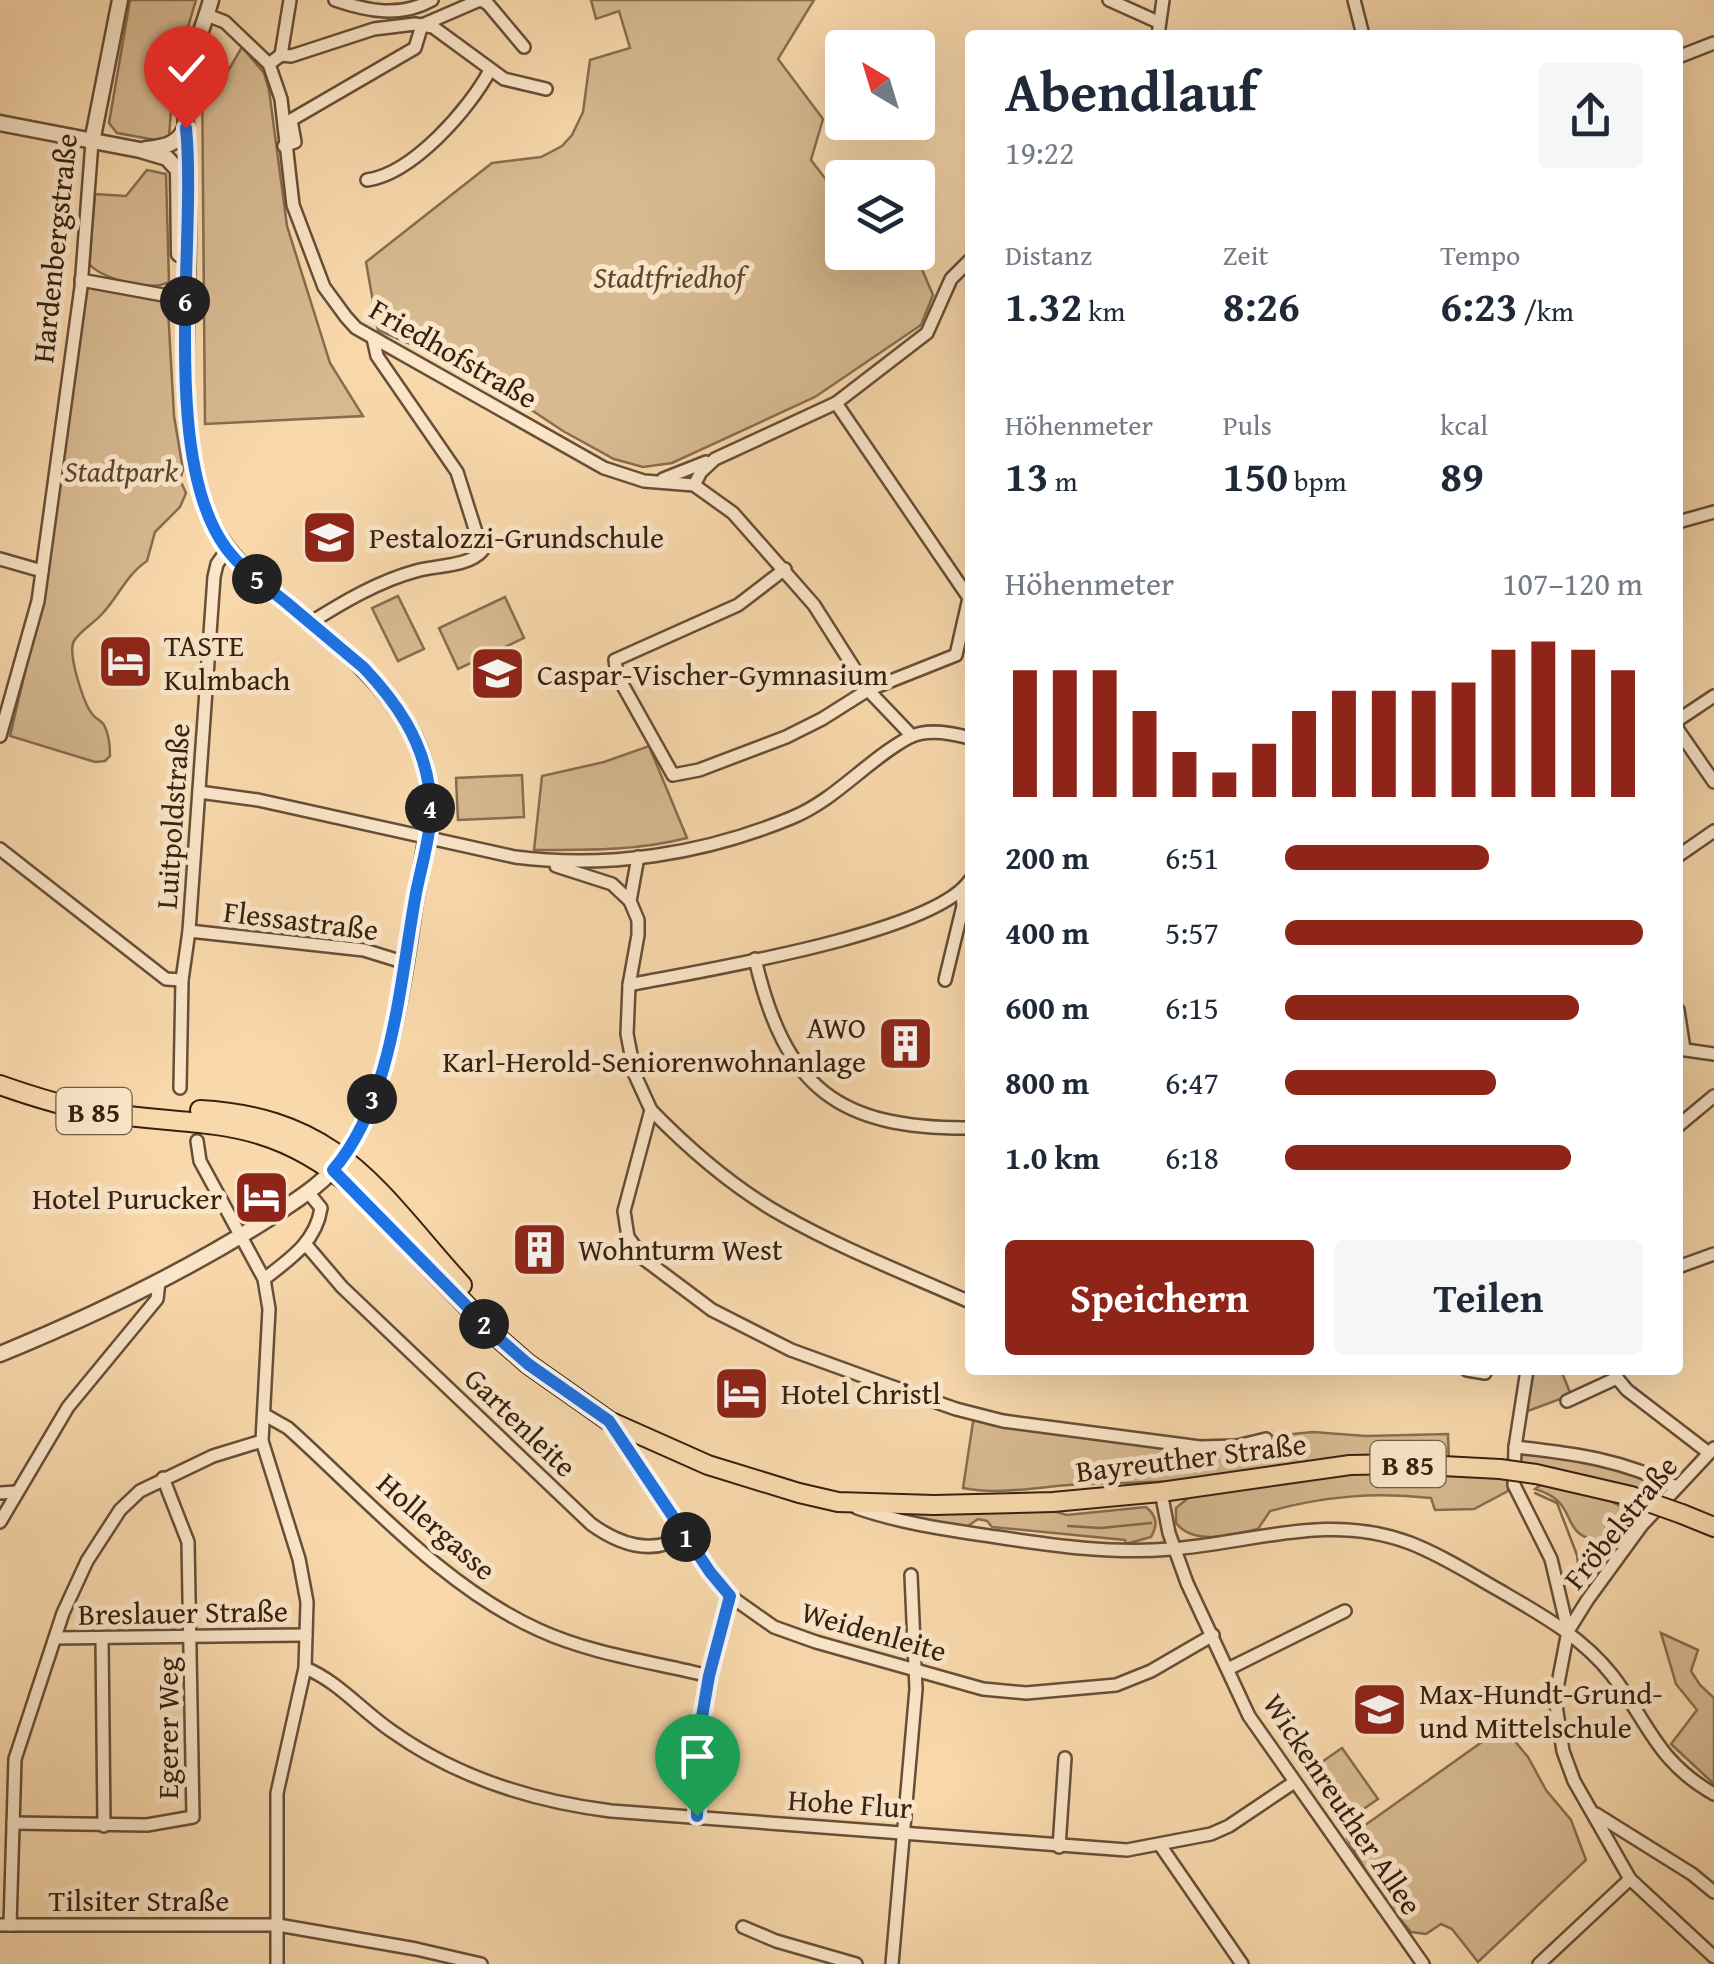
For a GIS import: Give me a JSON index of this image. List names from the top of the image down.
{
  "streets": {
    "main road": ["B 85", "Bayreuther Straße"],
    "street": [
      "Hardenbergstraße",
      "Friedhofstraße",
      "Luitpoldstraße",
      "Flessastraße",
      "Gartenleite",
      "Fröbelstraße",
      "Hollergasse",
      "Breslauer Straße",
      "Weidenleite",
      "Egerer Weg",
      "Hohe Flur",
      "Wickenreuther Allee",
      "Tilsiter Straße"
    ]
  },
  "crossings": [
    ["Luitpoldstraße", "Flessastraße"],
    ["B 85", "Bayreuther Straße"],
    ["Gartenleite", "Weidenleite"],
    ["Bayreuther Straße", "Fröbelstraße"],
    ["Bayreuther Straße", "Weidenleite"],
    ["Bayreuther Straße", "Wickenreuther Allee"],
    ["Breslauer Straße", "Egerer Weg"],
    ["Breslauer Straße", "Tilsiter Straße"],
    ["Weidenleite", "Wickenreuther Allee"],
    ["Hohe Flur", "Wickenreuther Allee"]
  ],
  "parks": ["Stadtfriedhof", "Stadtpark"],
  "places": {
    "school or university": ["Pestalozzi-Grundschule", "Caspar-Vischer-Gymnasium", "Max-Hundt-Grund- und Mittelschule"],
    "hotel": ["TASTE Kulmbach", "Hotel Purucker", "Hotel Christl"],
    "building": ["AWO Karl-Herold-Seniorenwohnanlage", "Wohnturm West"]
  },
  "north": "top left",
  "page": {
    "heading": ["Abendlauf", "19:22"],
    "stats": [
      ["Distanz", "1.32 km"],
      ["Zeit", "8:26"],
      ["Tempo", "6:23 /km"],
      ["Höhenmeter", "13 m"],
      ["Puls", "150 bpm"],
      ["kcal", "89"]
    ],
    "pins": [
      "6",
      "5",
      "4",
      "3",
      "2",
      "1"
    ],
    "chart": ["Höhenmeter", "107–120 m"],
    "list": [
      {
        "name": "200 m",
        "note": "6:51"
      },
      {
        "name": "400 m",
        "note": "5:57"
      },
      {
        "name": "600 m",
        "note": "6:15"
      },
      {
        "name": "800 m",
        "note": "6:47"
      },
      {
        "name": "1.0 km",
        "note": "6:18"
      }
    ],
    "buttons": ["Speichern", "Teilen"]
  }
}
